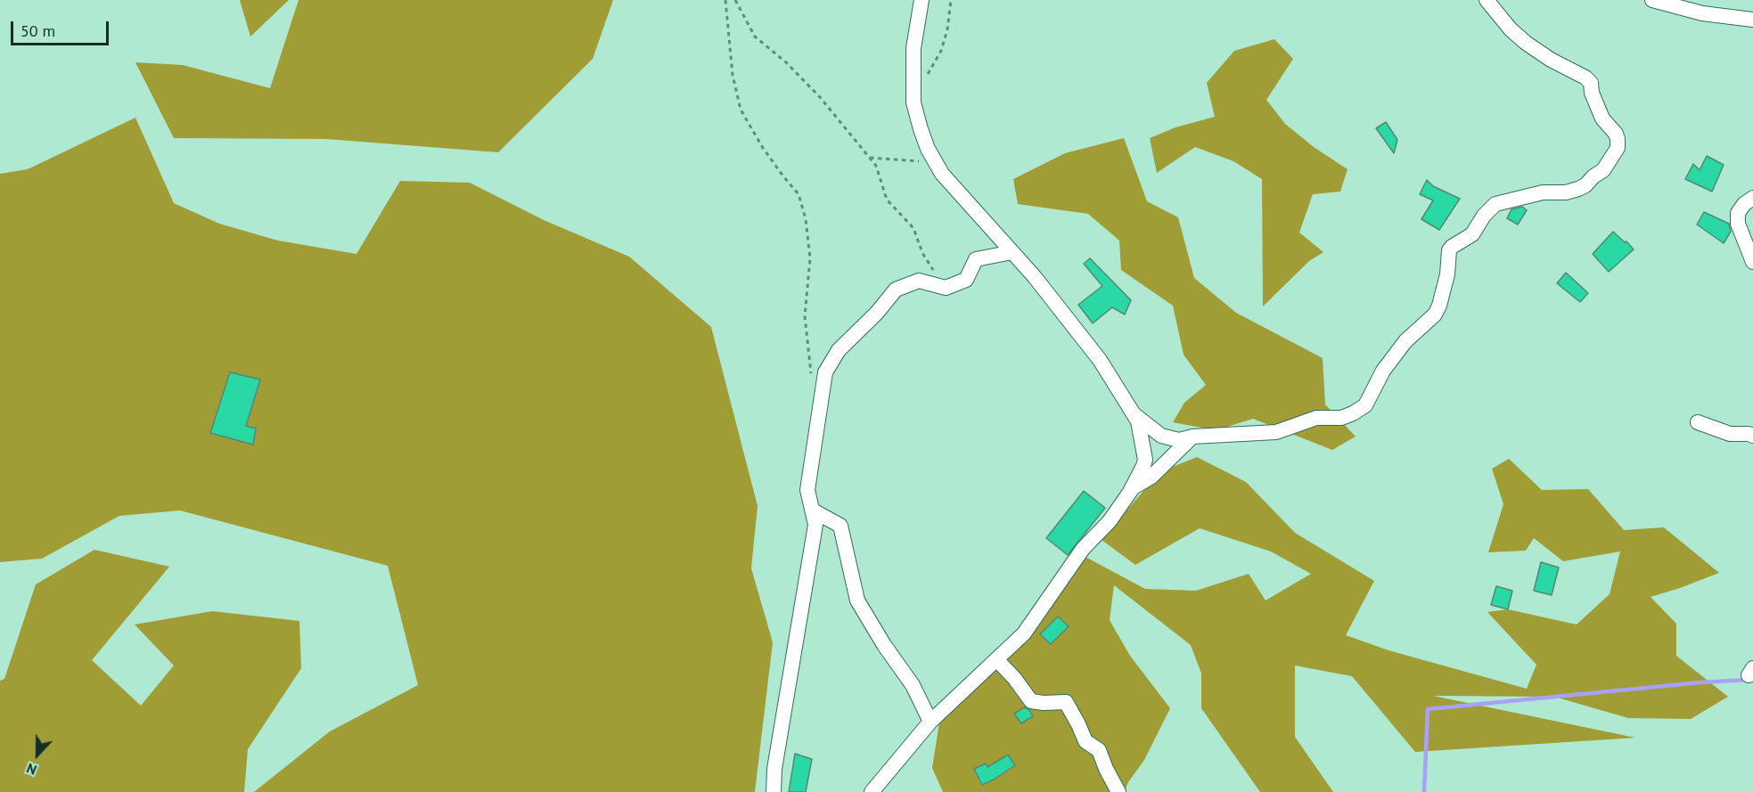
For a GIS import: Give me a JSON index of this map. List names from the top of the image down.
{
  "scale_bar": "50 m",
  "north": "bottom"
}
